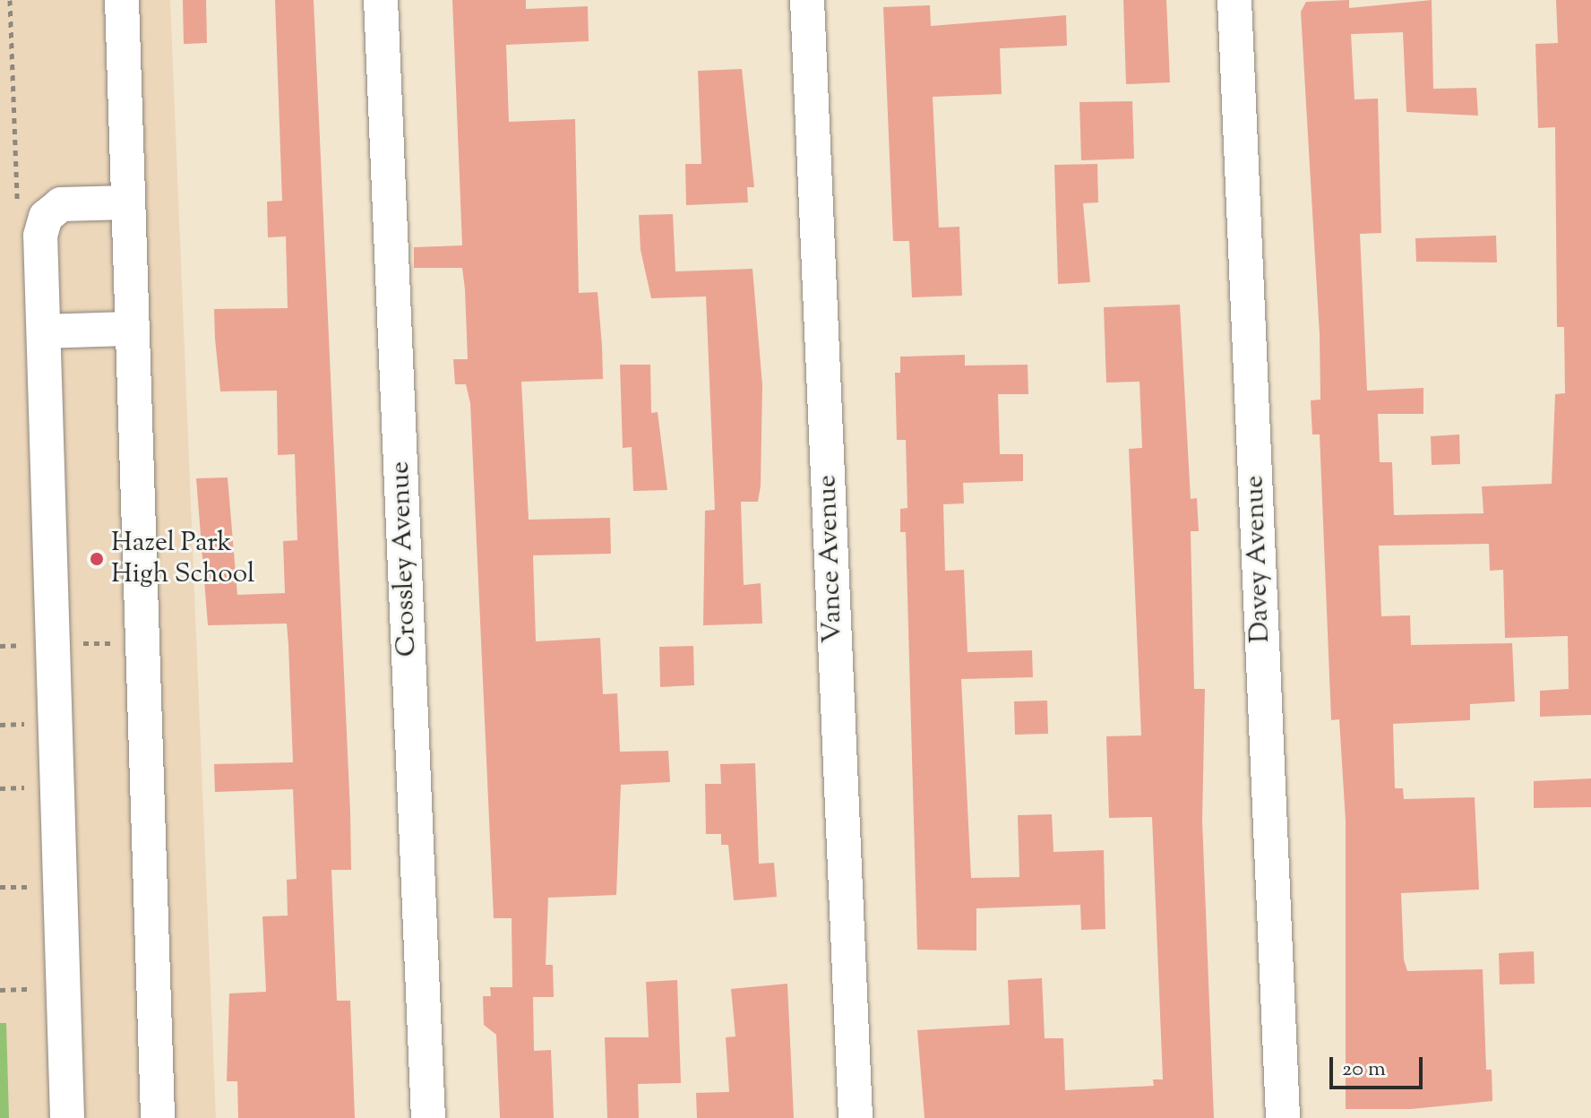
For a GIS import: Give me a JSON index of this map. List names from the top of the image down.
{
  "streets": {
    "street": ["Crossley Avenue", "Vance Avenue", "Davey Avenue"]
  },
  "places": ["Hazel Park High School"],
  "scale_bar": "20 m"
}
